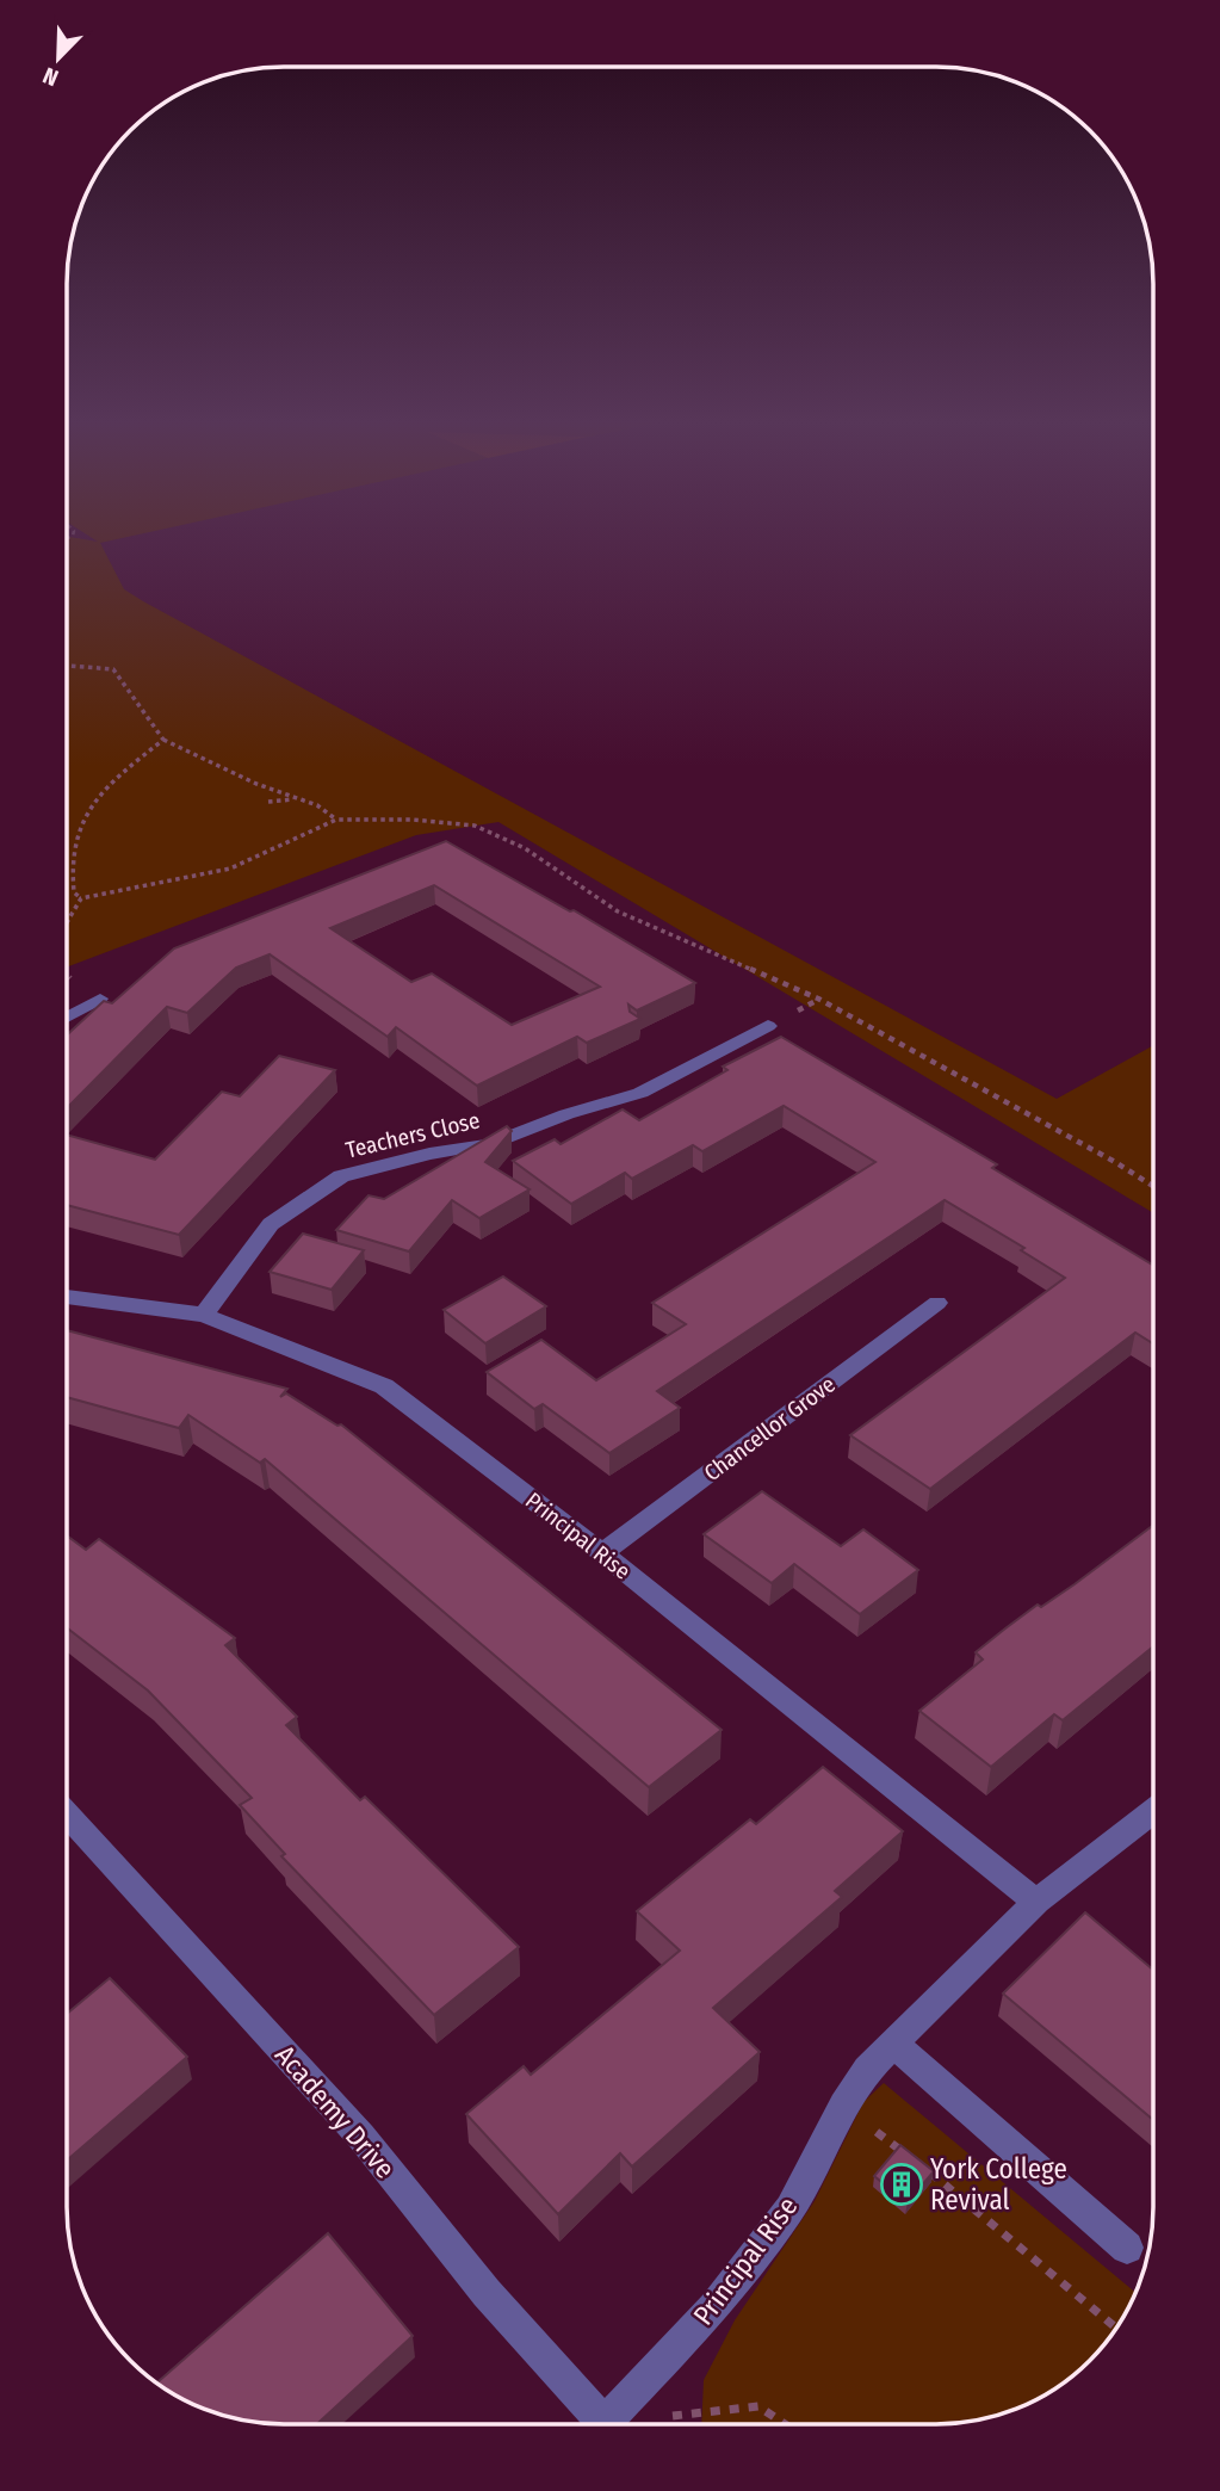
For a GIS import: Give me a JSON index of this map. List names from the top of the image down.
{
  "streets": {
    "street": [
      "Teachers Close",
      "Chancellor Grove",
      "Principal Rise",
      "Academy Drive"
    ]
  },
  "crossings": [
    ["Teachers Close", "Principal Rise"],
    ["Chancellor Grove", "Principal Rise"]
  ],
  "places": {
    "building": ["York College Revival"]
  },
  "north": "bottom left"
}
